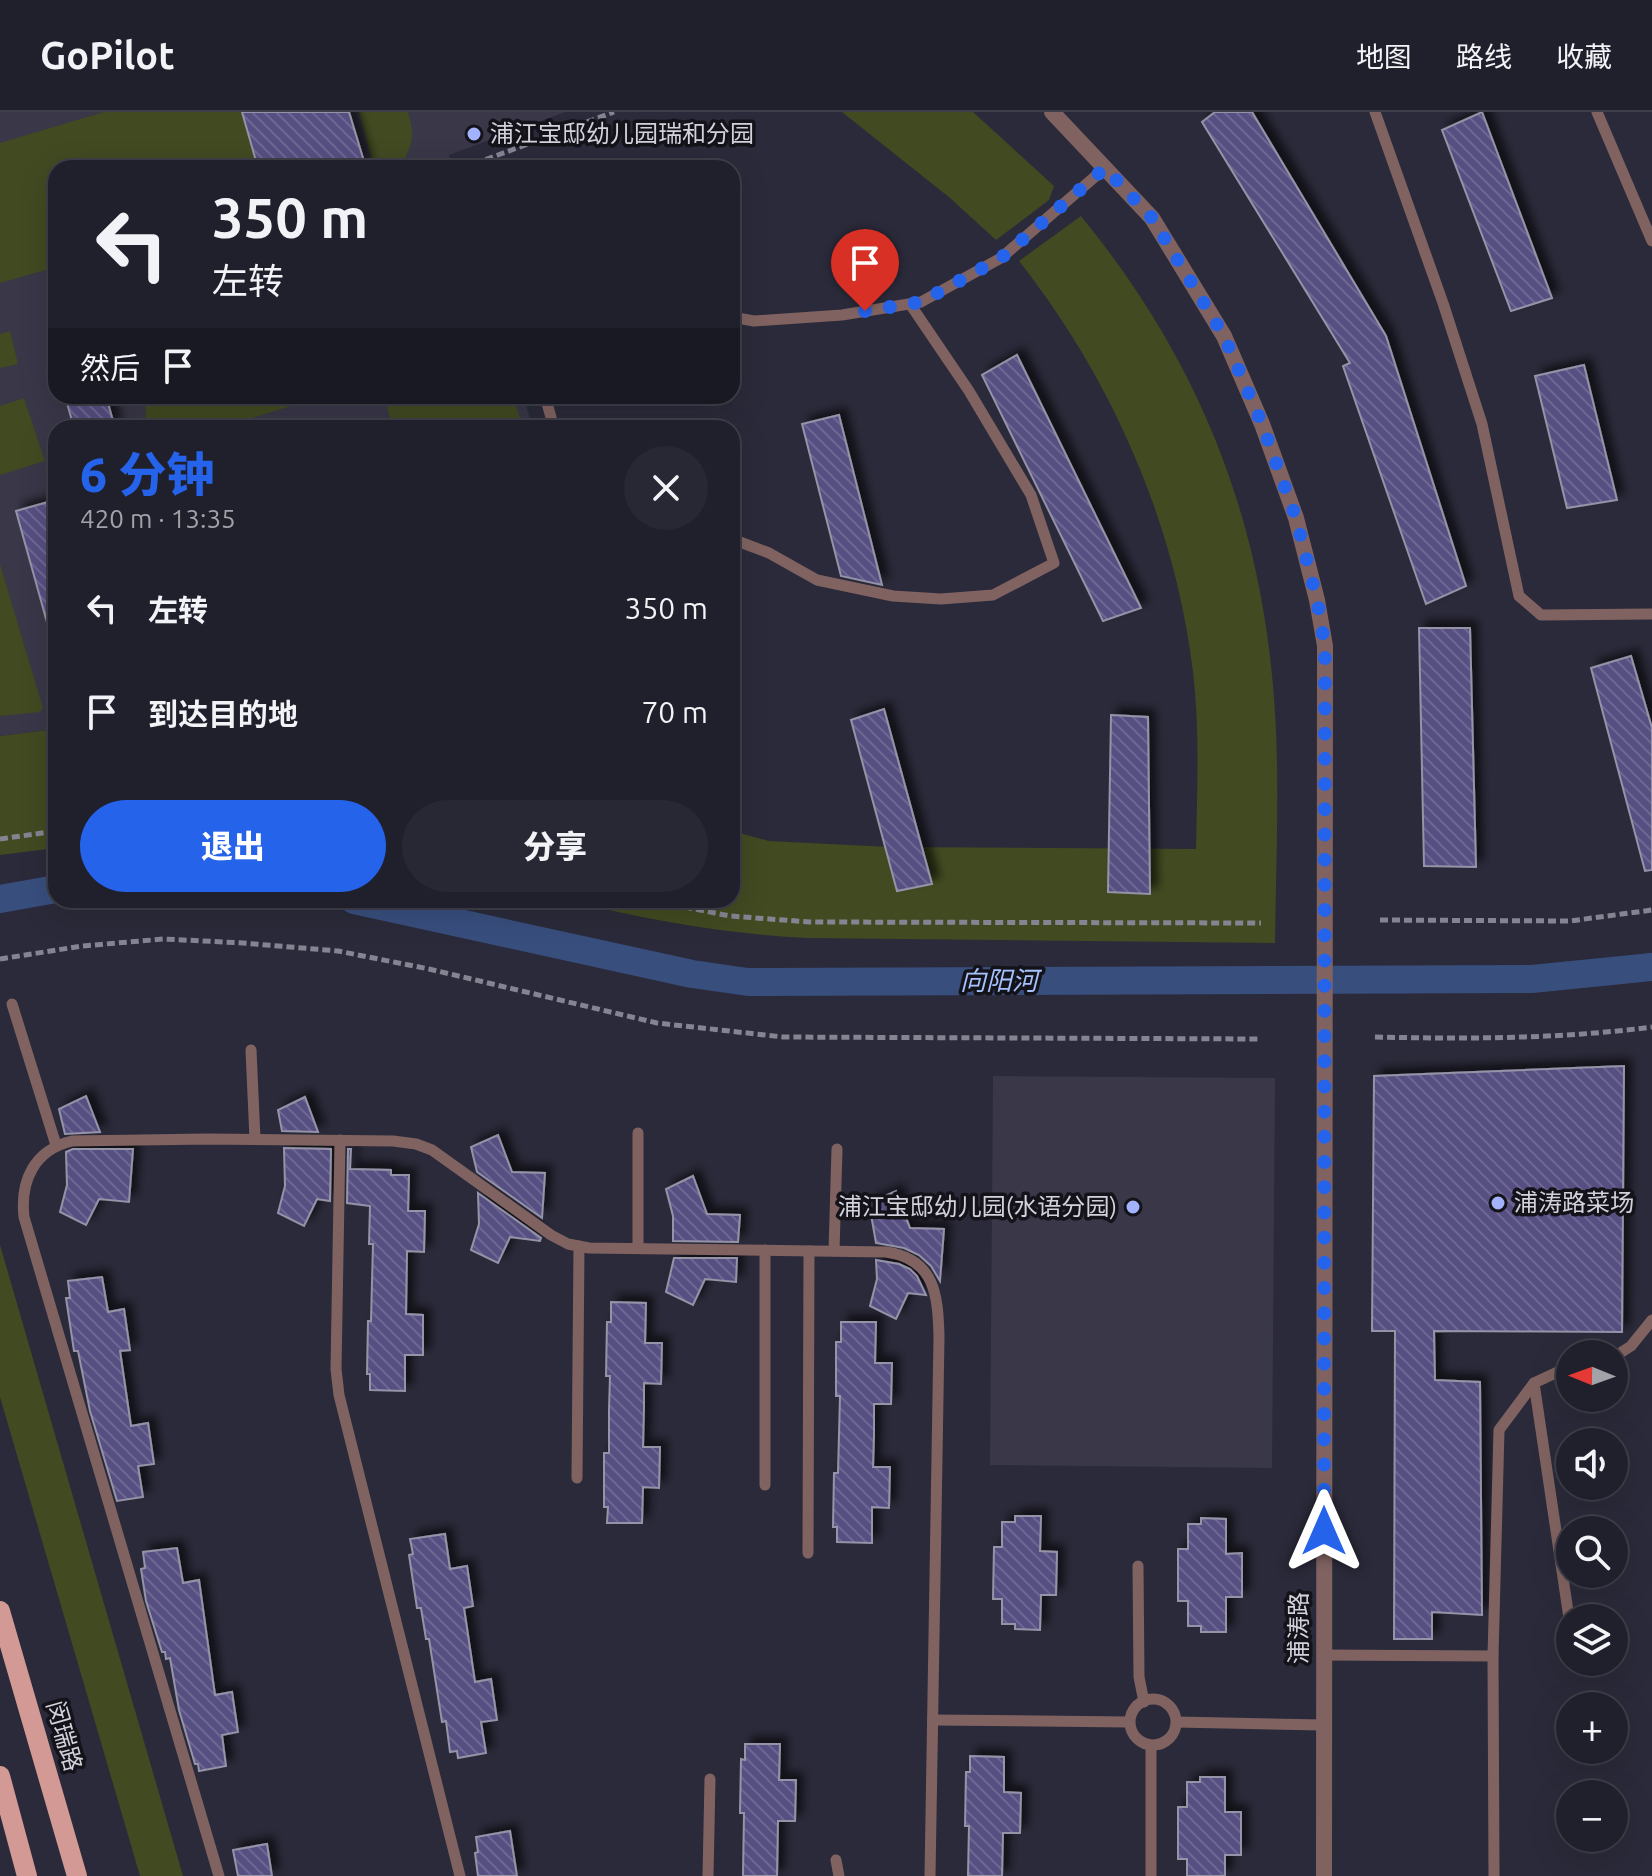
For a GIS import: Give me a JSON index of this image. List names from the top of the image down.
{
  "streets": {
    "main road": ["闵瑞路"],
    "street": ["浦涛路"]
  },
  "water": ["向阳河"],
  "places": ["浦江宝邸幼儿园瑞和分园", "浦涛路菜场", "浦江宝邸幼儿园(水语分园)"],
  "north": "left",
  "page": {
    "header": "GoPilot",
    "nav": ["地图", "路线", "收藏"],
    "turn": ["350 m", "左转"],
    "then": "然后",
    "heading": ["6 分钟", "420 m · 13:35"],
    "list": [
      {
        "name": "左转",
        "value": "350 m"
      },
      {
        "name": "到达目的地",
        "value": "70 m"
      }
    ],
    "buttons": ["退出", "分享"],
    "map_buttons": ["+", "−"]
  }
}
